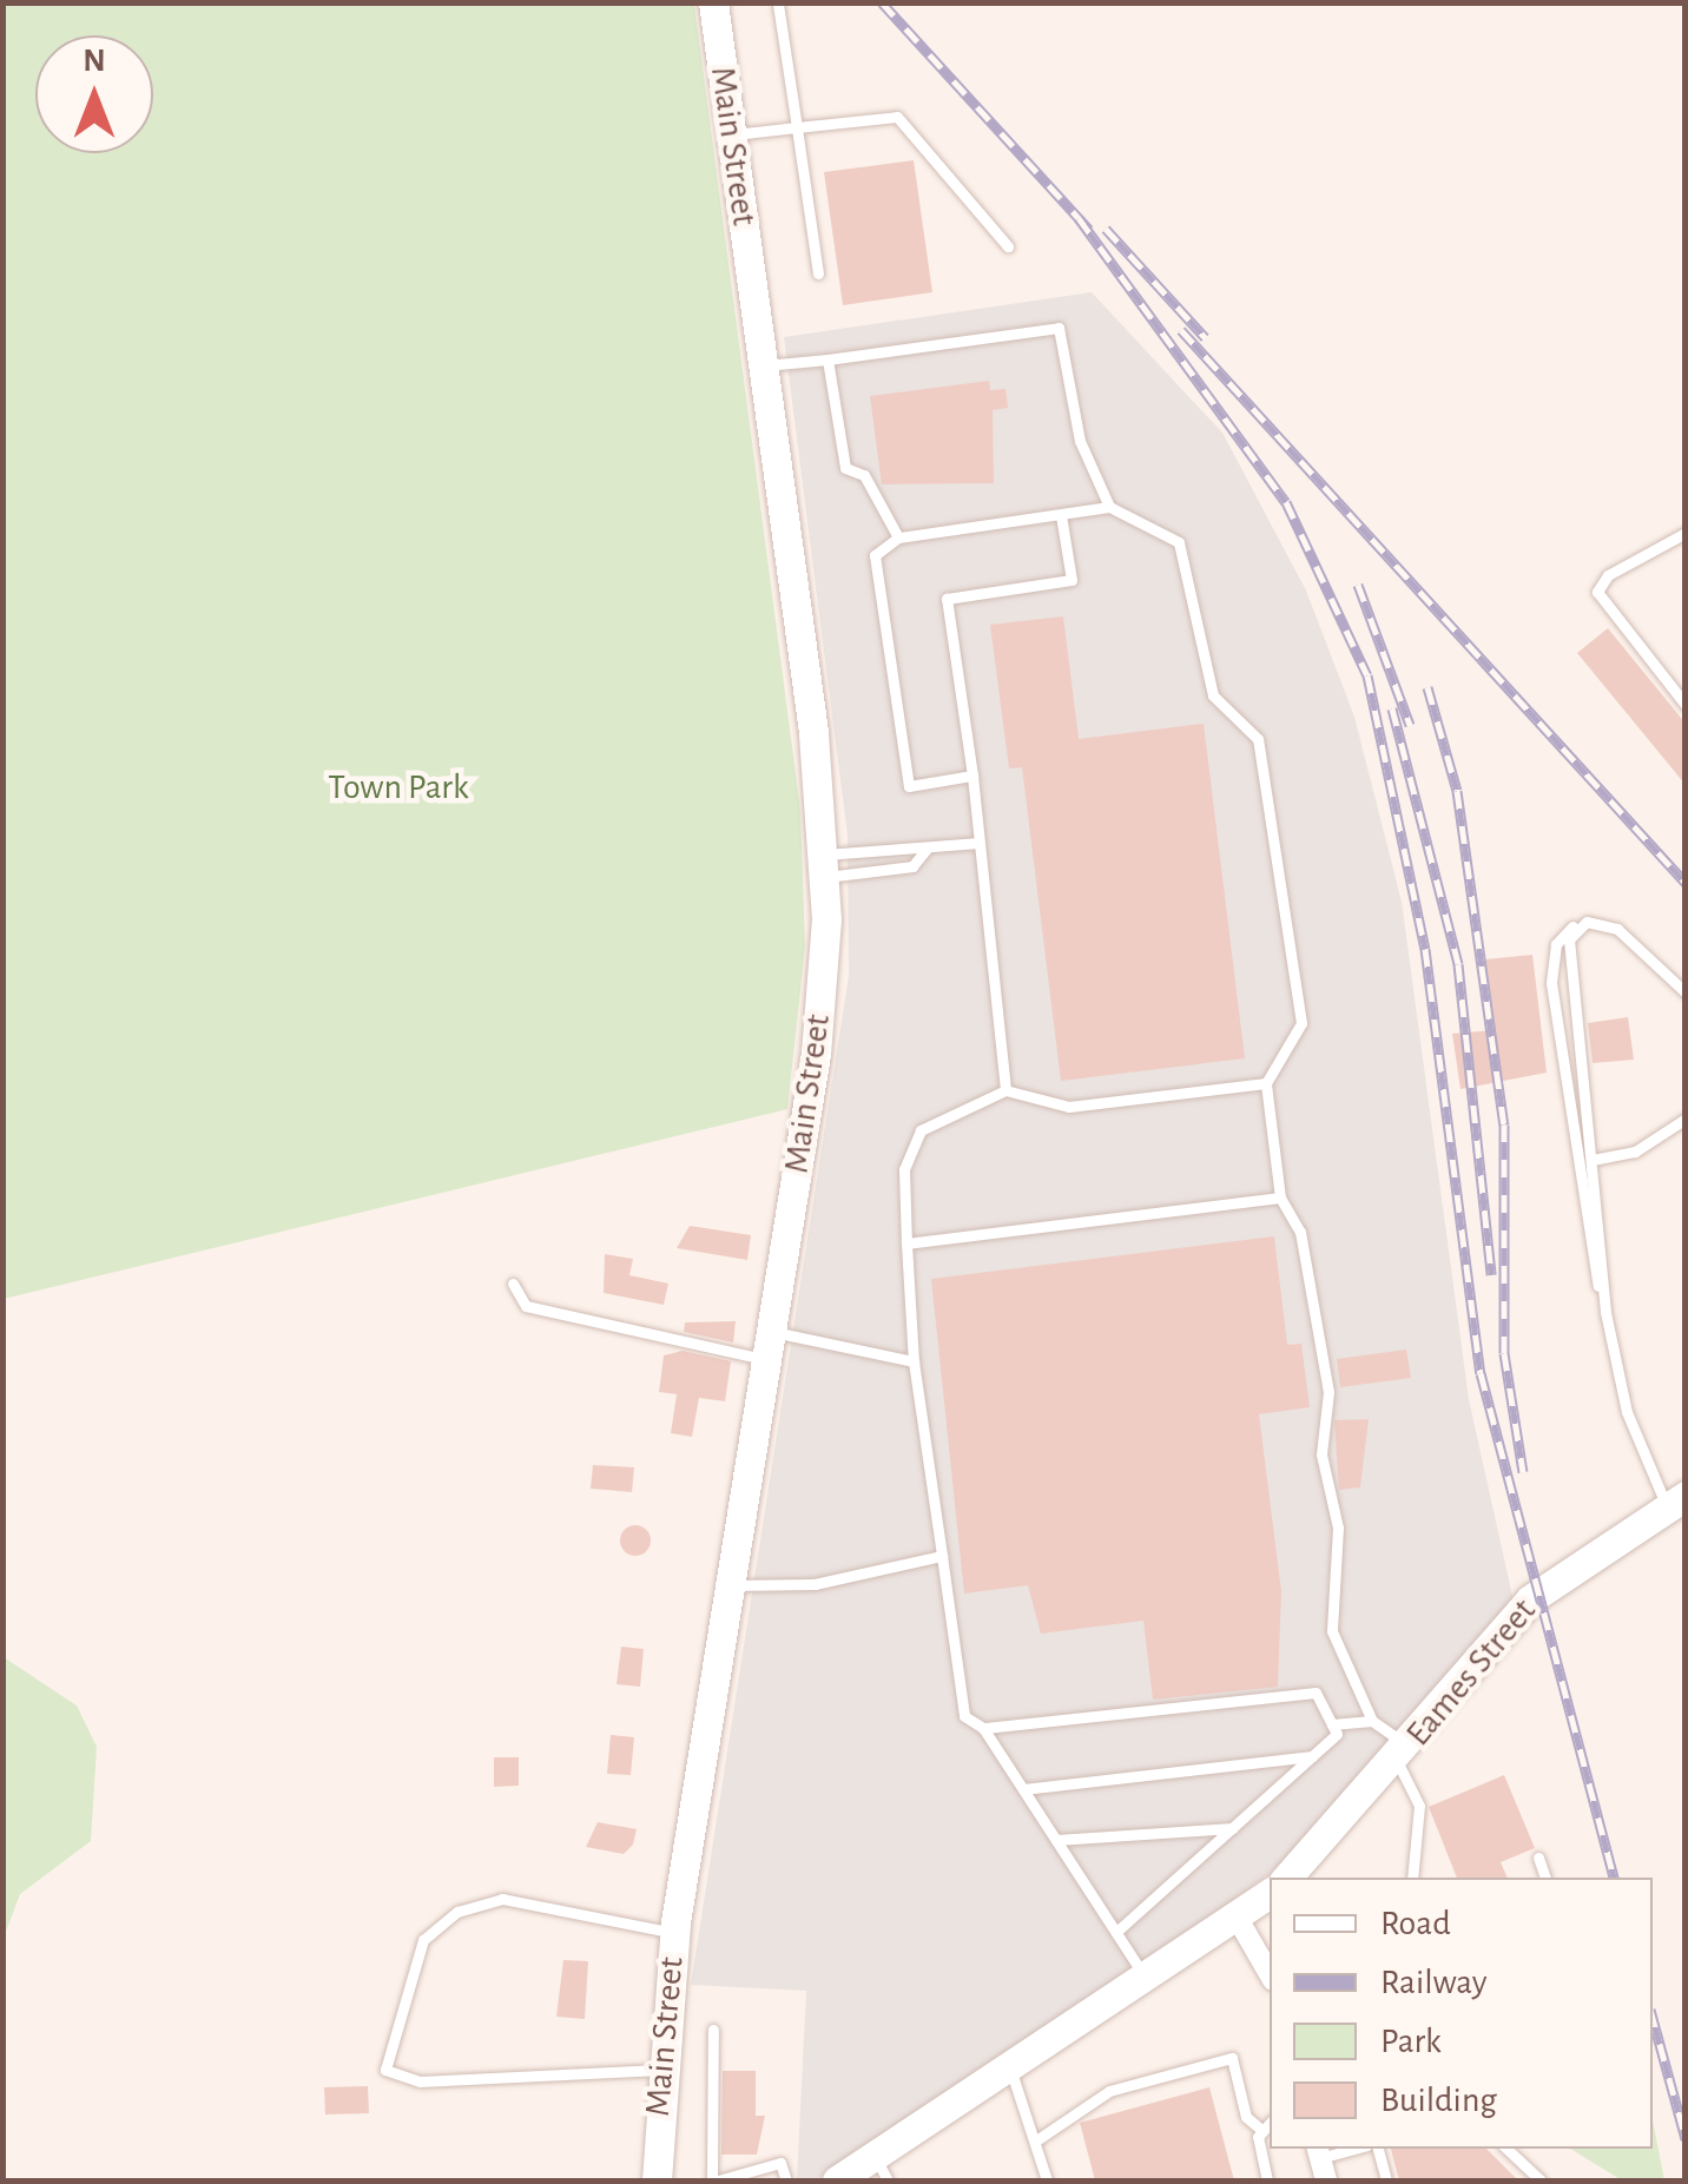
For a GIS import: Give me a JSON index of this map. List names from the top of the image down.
{
  "streets": {
    "main road": ["Main Street", "Eames Street"]
  },
  "parks": ["Town Park"],
  "legend": [
    "Road",
    "Railway",
    "Park",
    "Building"
  ],
  "north": "top"
}
